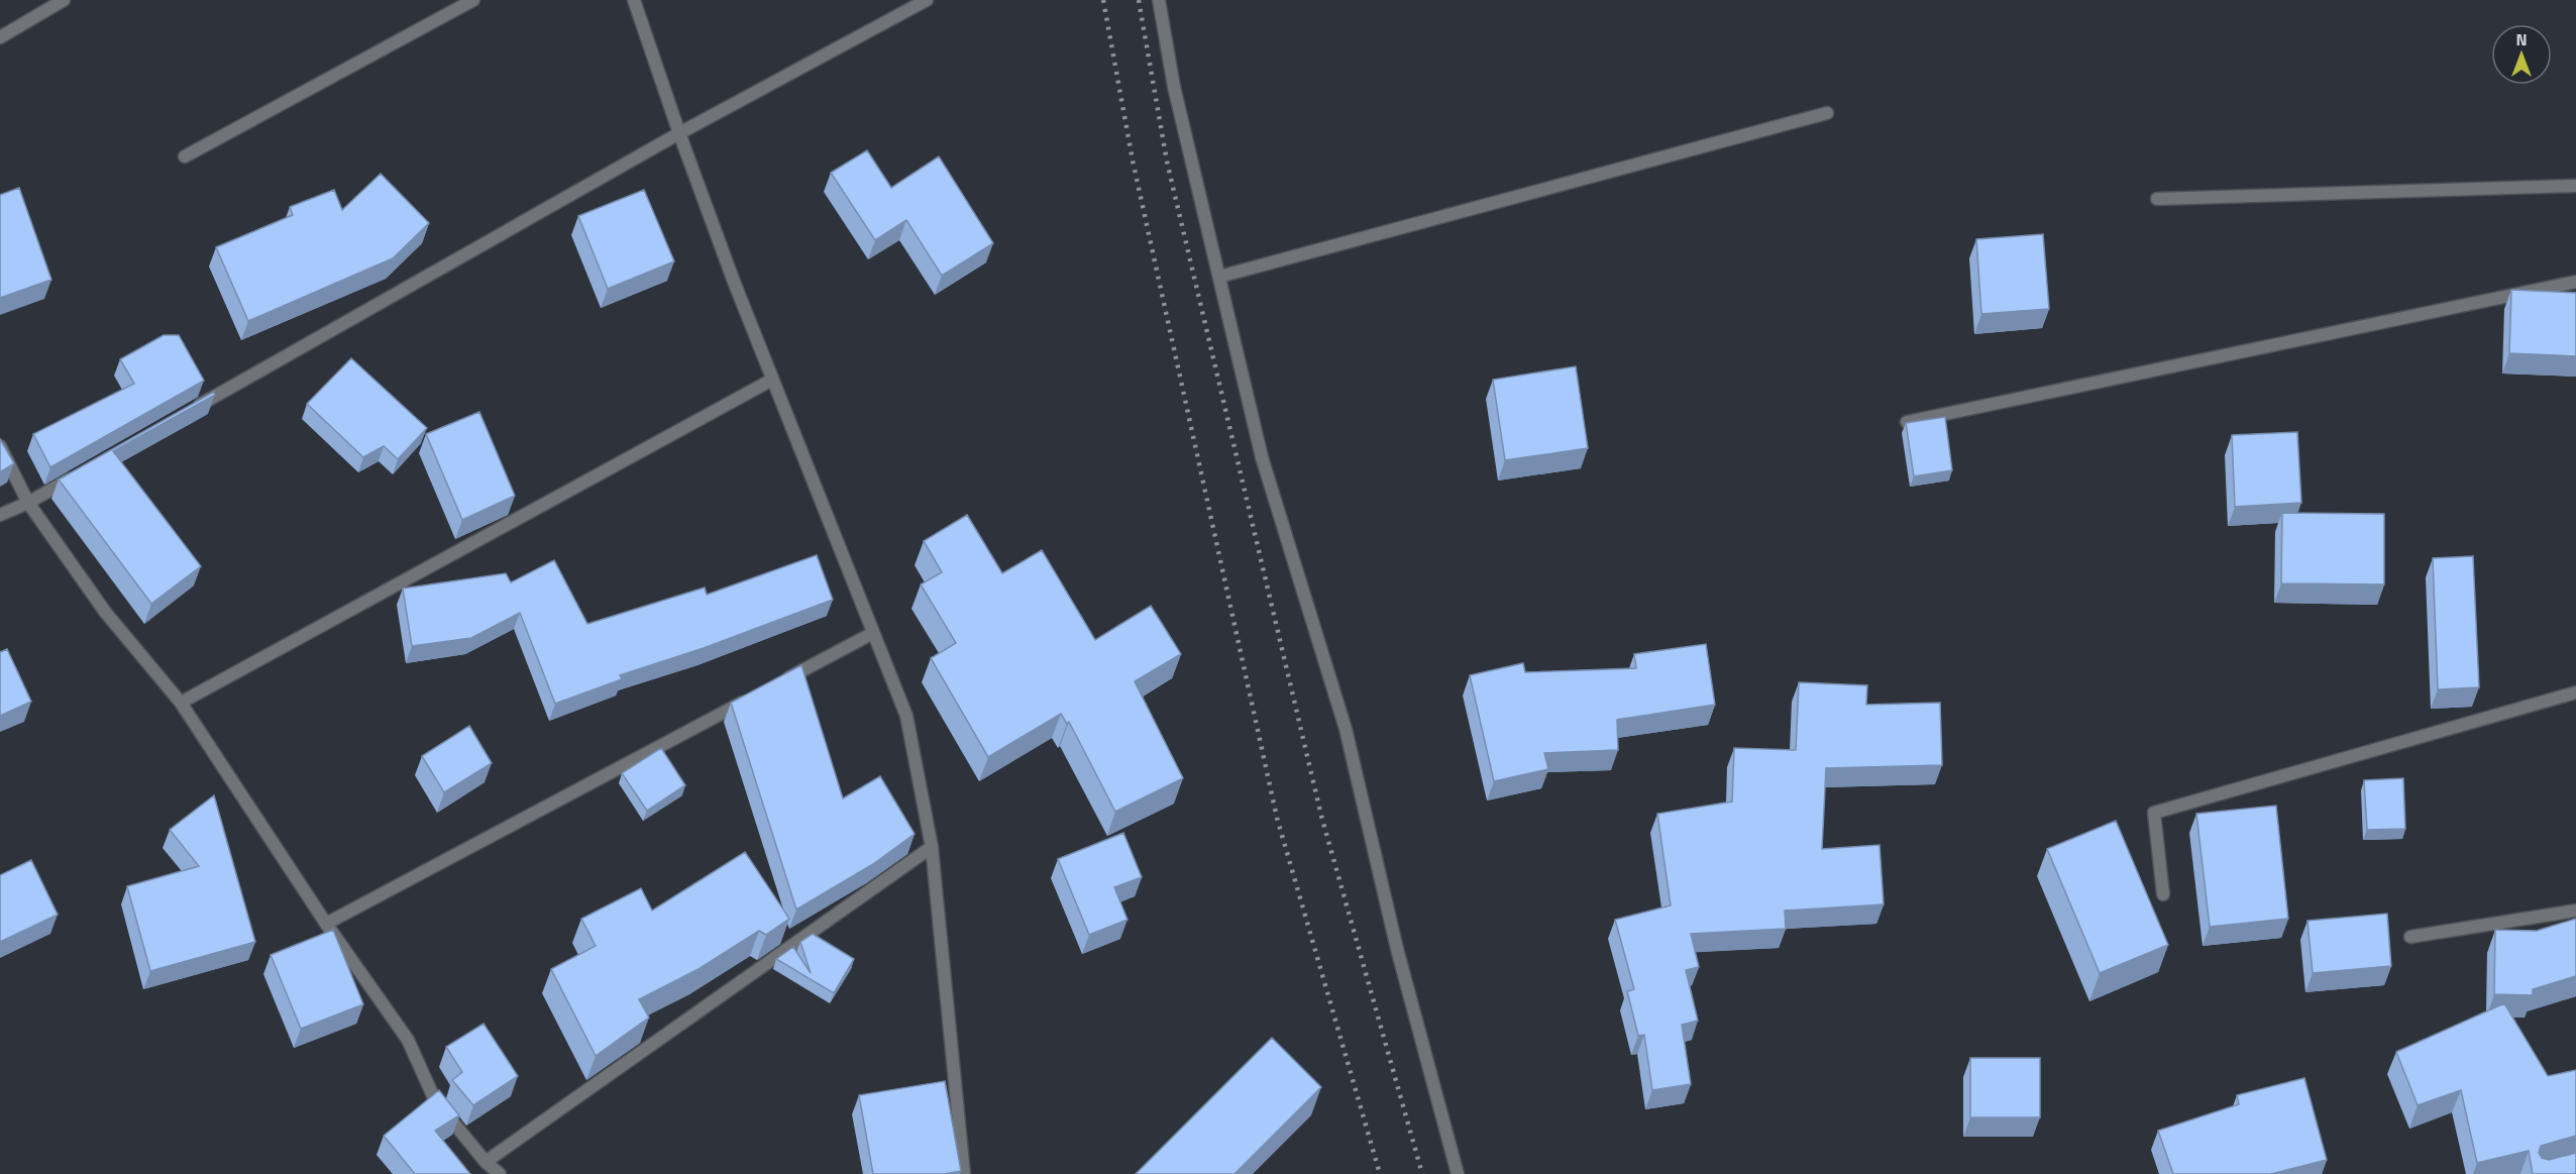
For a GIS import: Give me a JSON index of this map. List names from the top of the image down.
{
  "north": "top"
}
